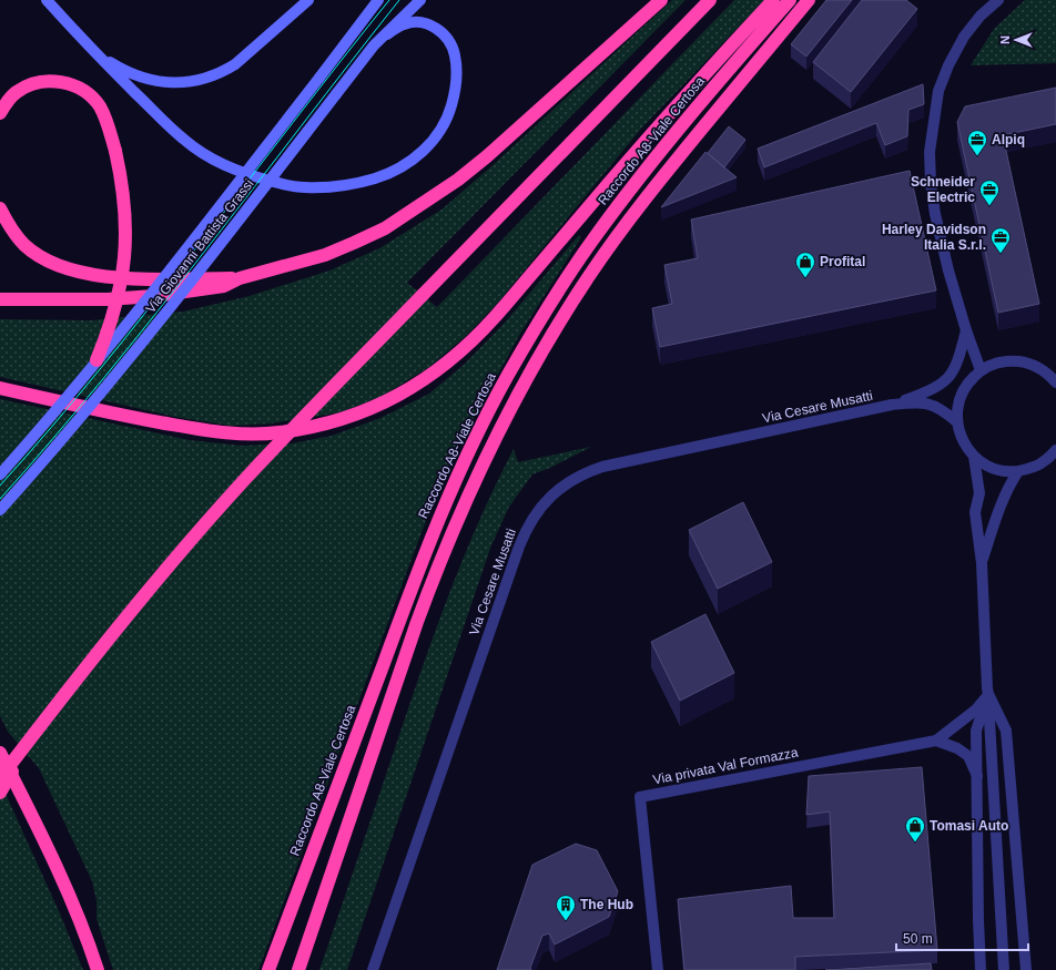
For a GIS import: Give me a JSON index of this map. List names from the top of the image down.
{
  "streets": {
    "highway": ["Raccordo A8-Viale Certosa"],
    "main road": ["Via Giovanni Battista Grassi"],
    "street": ["Via Cesare Musatti", "Via privata Val Formazza"]
  },
  "places": {
    "office": ["Alpiq", "Schneider Electric", "Harley Davidson Italia S.r.l."],
    "shop": ["Profital", "Tomasi Auto"],
    "building": ["The Hub"]
  },
  "scale_bar": "50 m",
  "north": "left"
}
